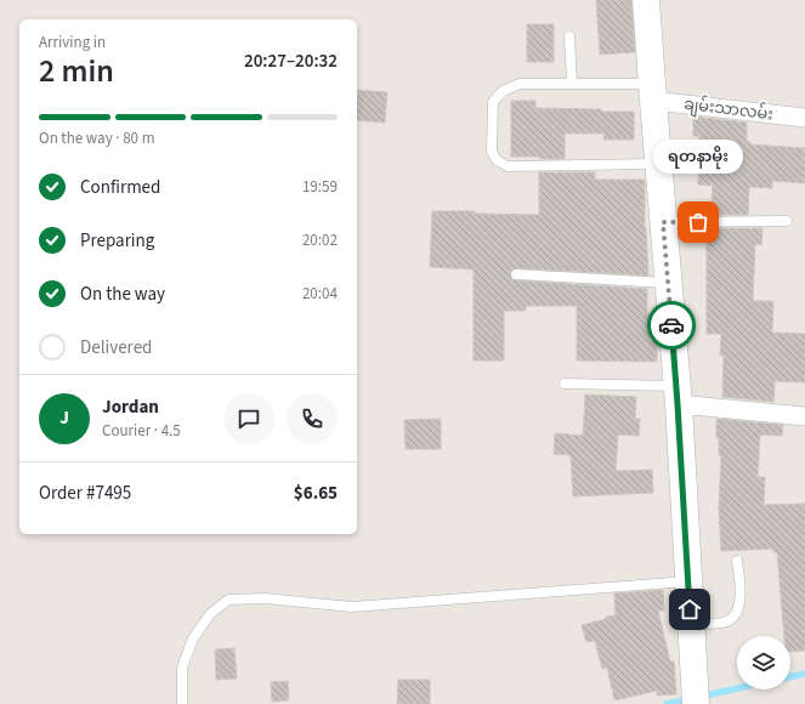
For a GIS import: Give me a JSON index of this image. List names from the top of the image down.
{
  "streets": {
    "street": ["ချမ်းသာလမ်း"]
  },
  "places": ["ရတနာမိုး"],
  "page": {
    "heading": ["2 min", "Arriving in", "20:27–20:32"],
    "panel": [
      "Jordan",
      "Courier · 4.5",
      "Order #7495",
      "$6.65"
    ],
    "bar": "On the way · 80 m",
    "bubble": "ရတနာမိုး",
    "list": [
      ["Confirmed", "19:59"],
      ["Preparing", "20:02"],
      ["On the way", "20:04"],
      "Delivered"
    ],
    "round": "J"
  }
}
